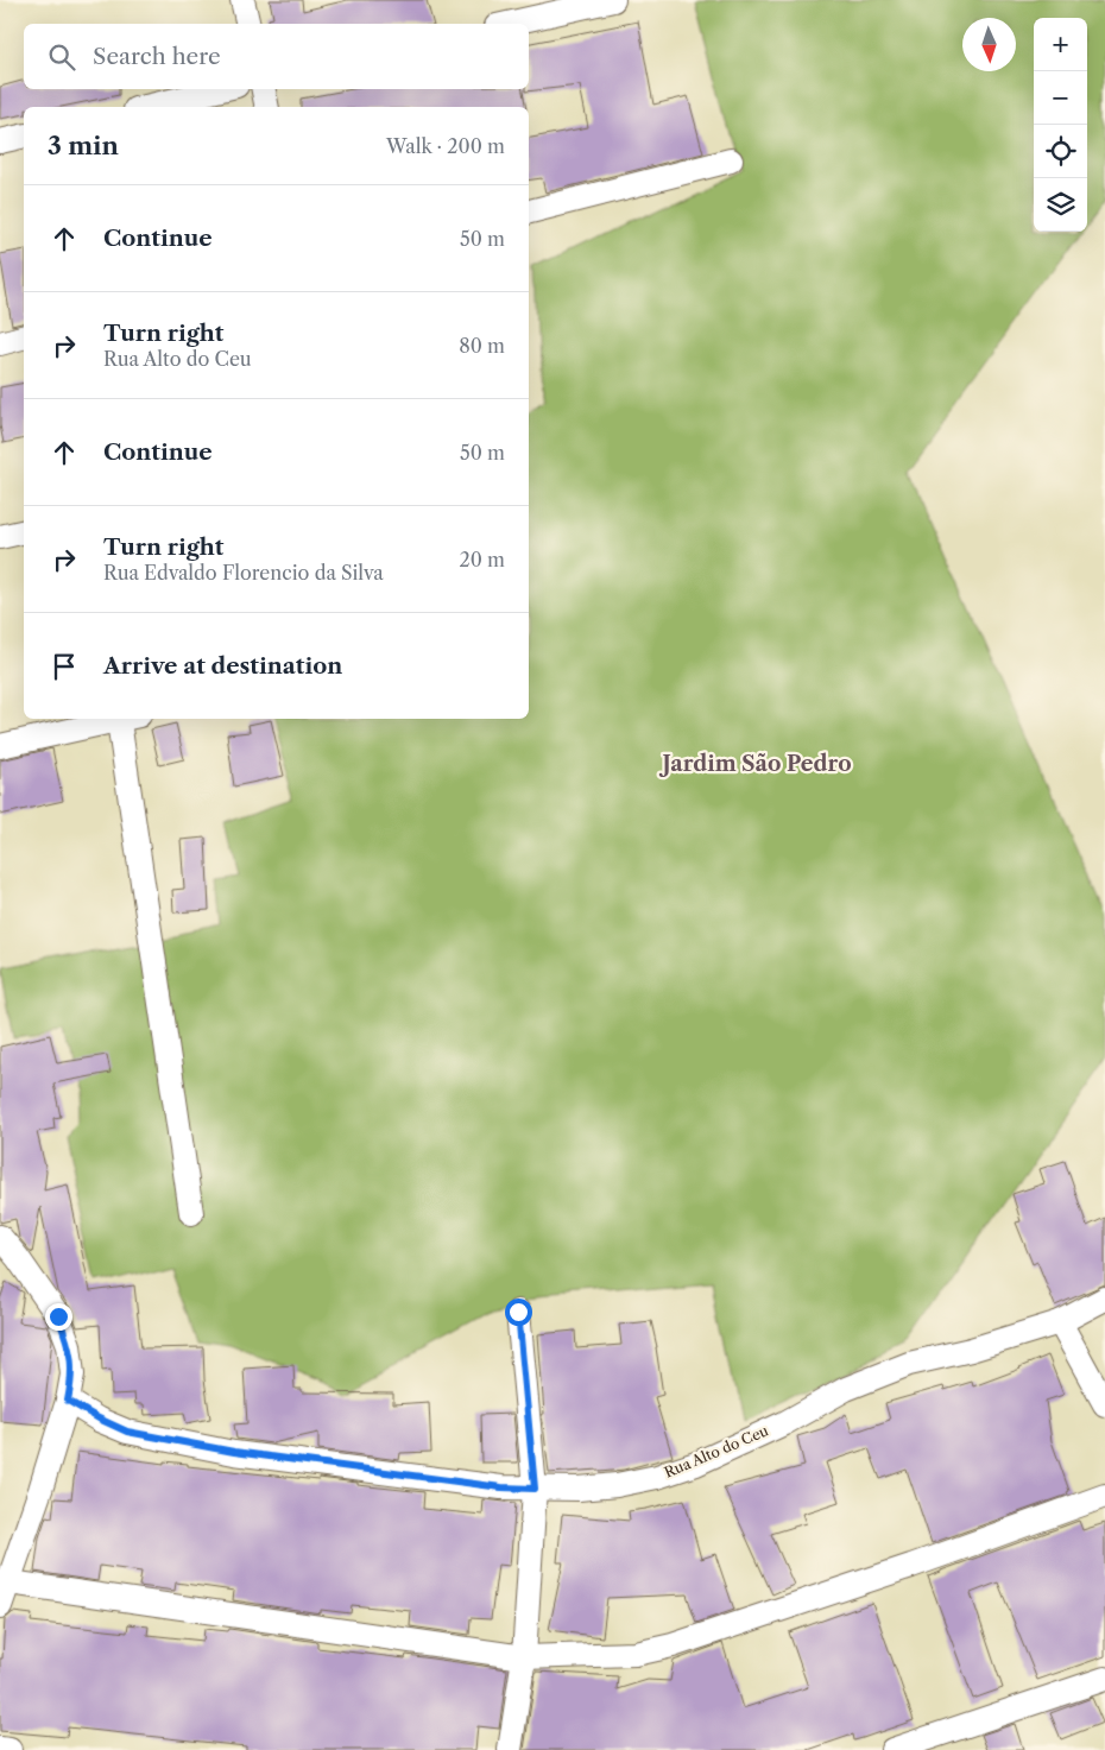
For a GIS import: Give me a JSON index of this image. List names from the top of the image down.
{
  "streets": {
    "street": ["Rua Alto do Ceu"]
  },
  "districts": ["Jardim São Pedro"],
  "north": "bottom",
  "page": {
    "map_buttons": ["+", "−"],
    "search": "Search here",
    "heading": ["3 min", "Walk · 200 m"],
    "list": [
      ["Continue", "50 m"],
      ["Turn right", "Rua Alto do Ceu", "80 m"],
      ["Continue", "50 m"],
      ["Turn right", "Rua Edvaldo Florencio da Silva", "20 m"],
      "Arrive at destination"
    ]
  }
}
